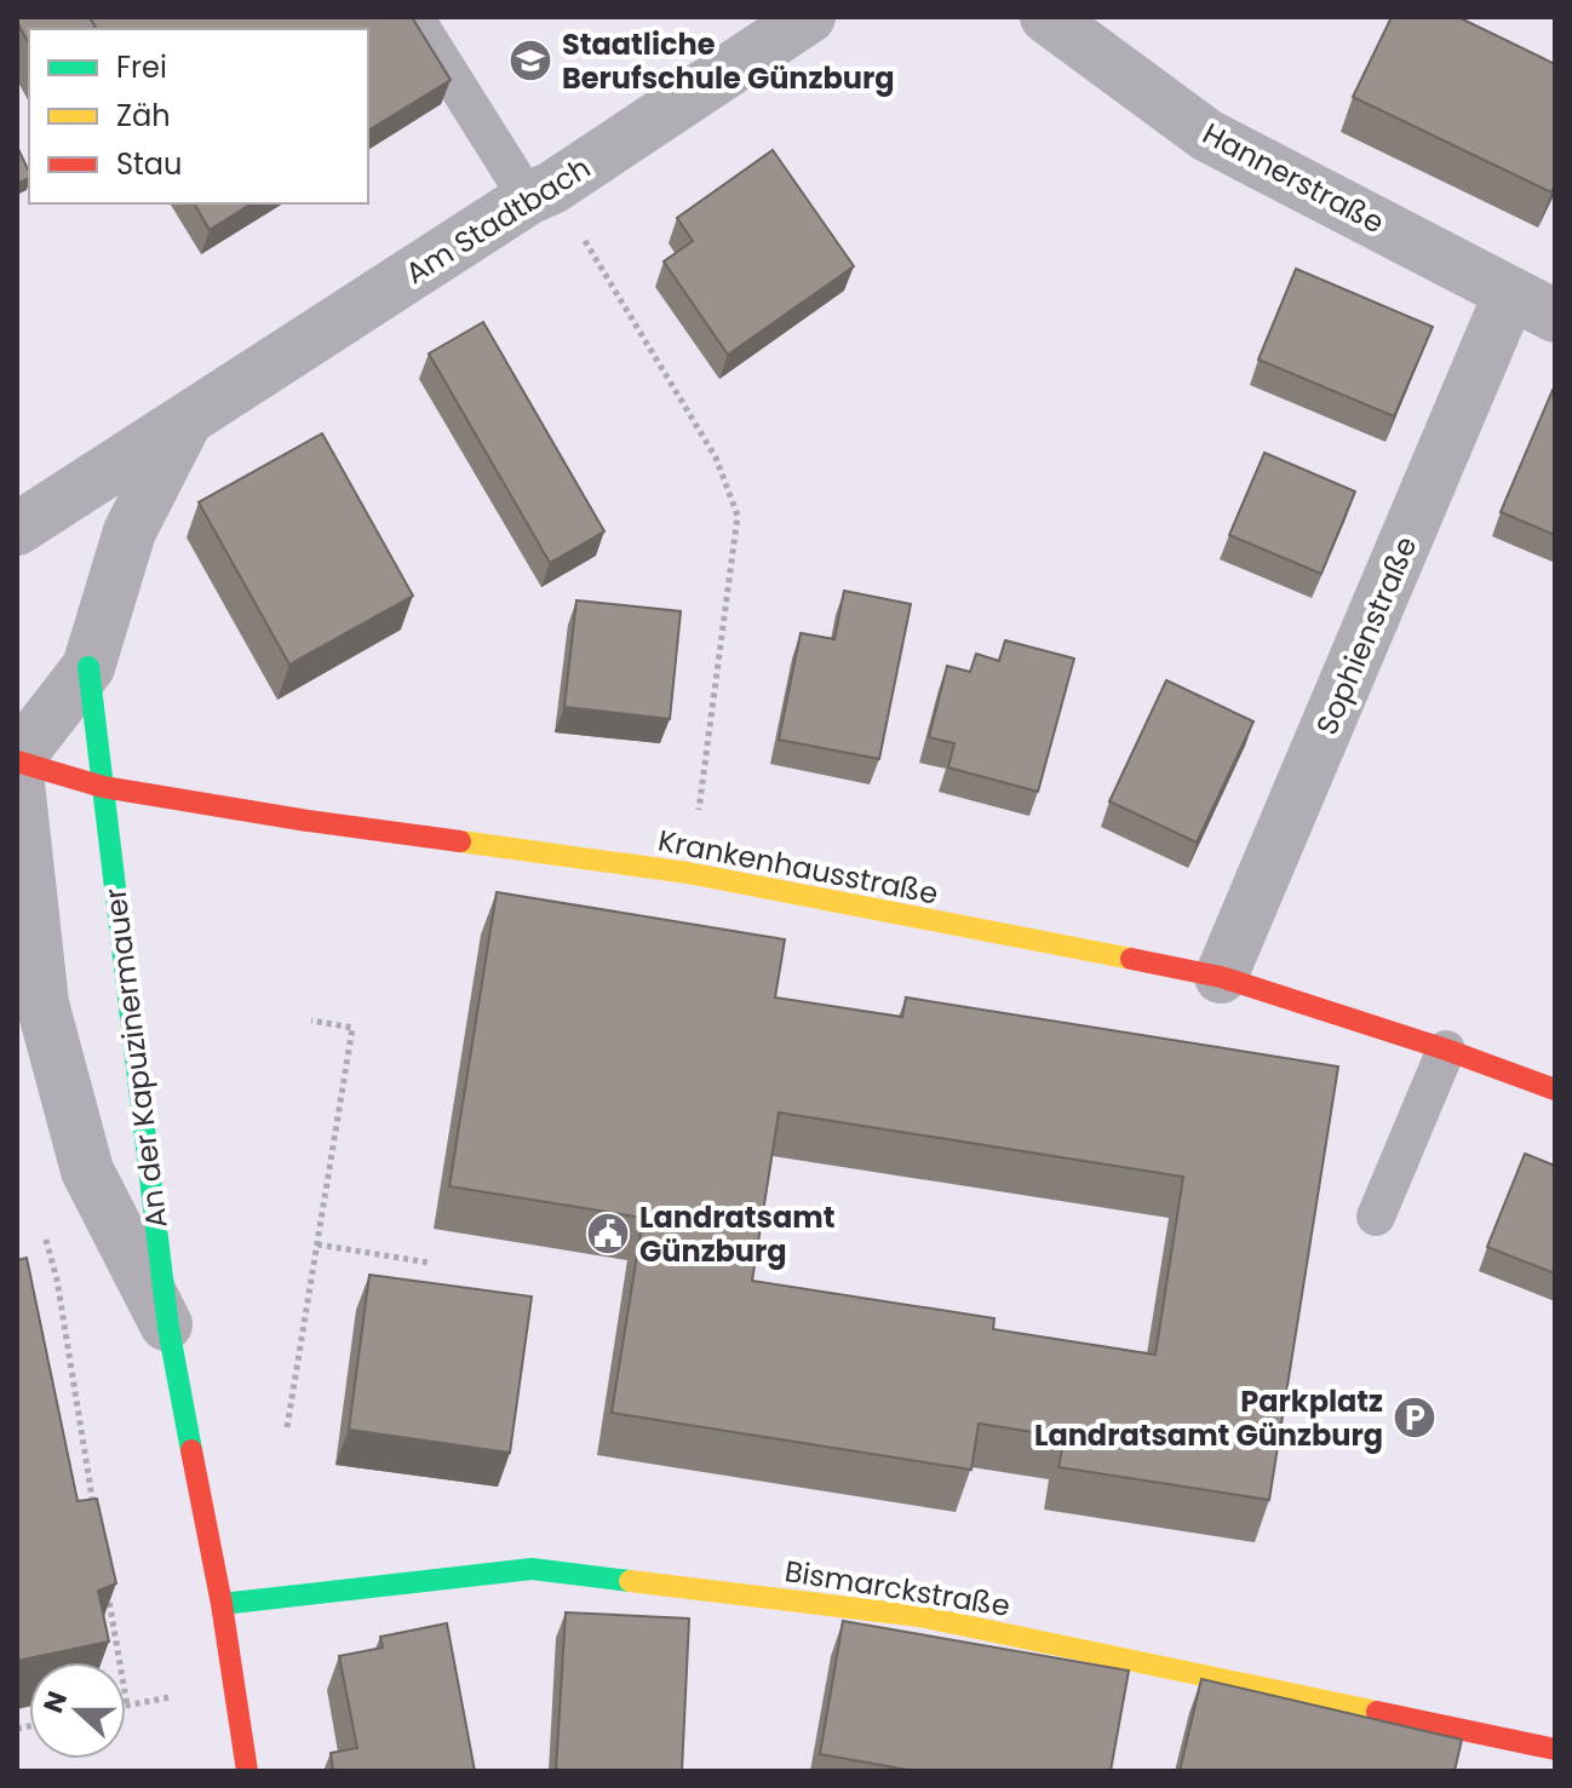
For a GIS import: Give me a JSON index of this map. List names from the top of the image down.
{
  "streets": {
    "street": [
      "Hannerstraße",
      "Am Stadtbach",
      "Sophienstraße",
      "Krankenhausstraße",
      "An der Kapuzinermauer",
      "Bismarckstraße"
    ]
  },
  "crossings": [
    ["Hannerstraße", "Sophienstraße"],
    ["Am Stadtbach", "Krankenhausstraße"],
    ["Am Stadtbach", "An der Kapuzinermauer"],
    ["Sophienstraße", "Krankenhausstraße"],
    ["Krankenhausstraße", "An der Kapuzinermauer"],
    ["An der Kapuzinermauer", "Bismarckstraße"]
  ],
  "places": {
    "school or university": ["Staatliche Berufschule Günzburg"],
    "public building": ["Landratsamt Günzburg"],
    "parking": ["Parkplatz Landratsamt Günzburg"]
  },
  "legend": ["Frei", "Zäh", "Stau"],
  "north": "left"
}
